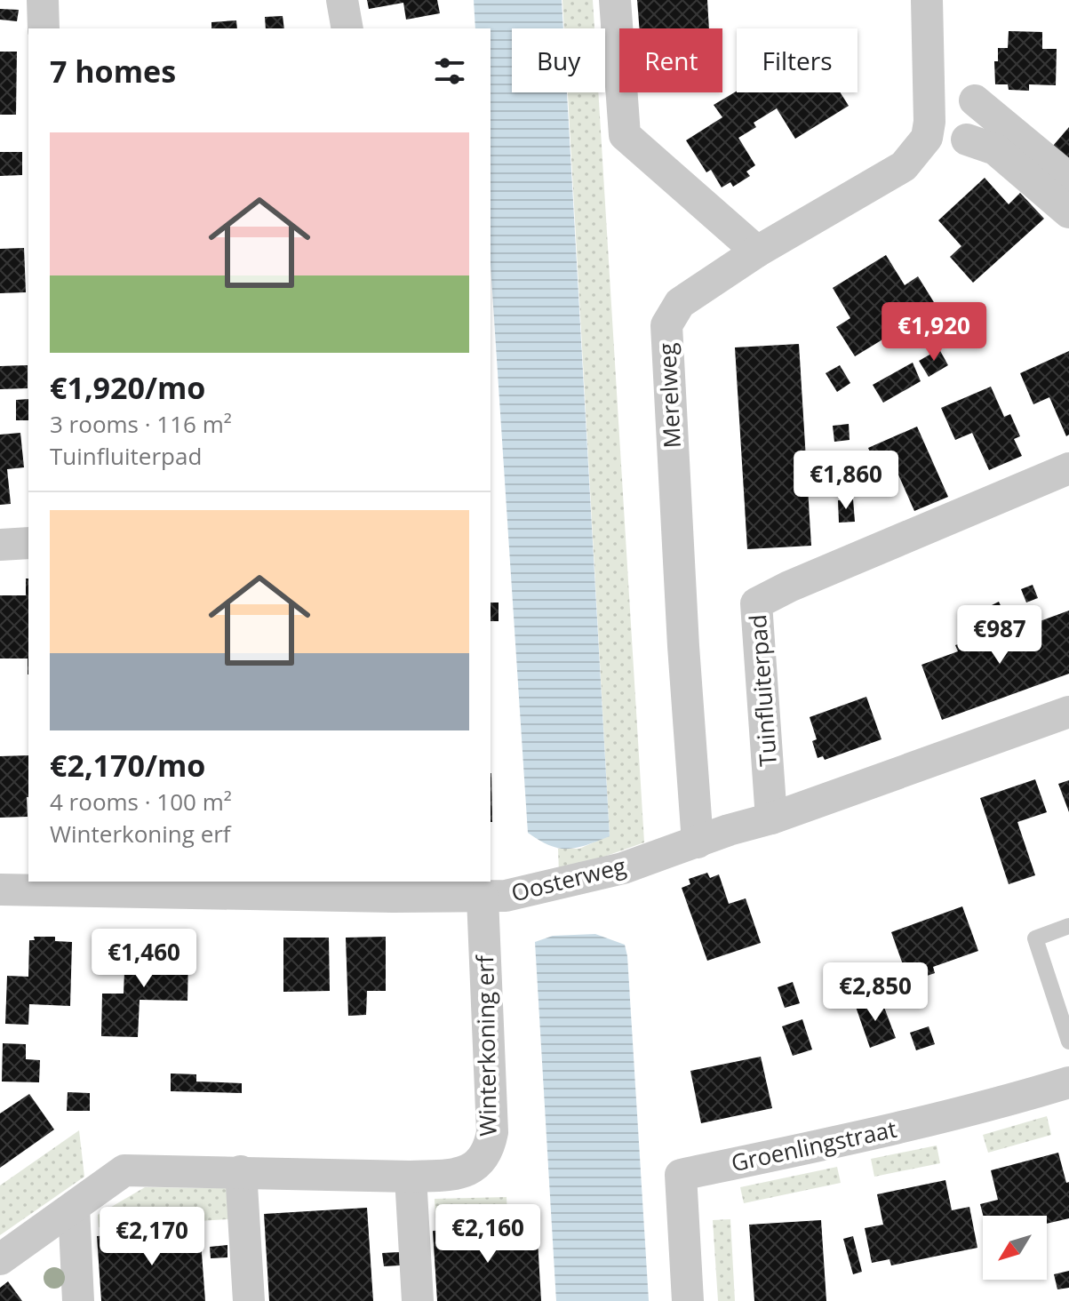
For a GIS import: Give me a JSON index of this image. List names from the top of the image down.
{
  "streets": {
    "street": [
      "Merelweg",
      "Tuinfluiterpad",
      "Oosterweg",
      "Winterkoning erf",
      "Groenlingstraat"
    ]
  },
  "crossings": [
    ["Merelweg", "Oosterweg"],
    ["Tuinfluiterpad", "Oosterweg"],
    ["Oosterweg", "Winterkoning erf"]
  ],
  "north": "bottom left",
  "page": {
    "chip": ["Buy", "Rent", "Filters"],
    "heading": "7 homes",
    "list": [
      {
        "name": "€1,920/mo",
        "note": "3 rooms · 116 m² · Tuinfluiterpad"
      },
      {
        "name": "€2,170/mo",
        "note": "4 rooms · 100 m² · Winterkoning erf"
      }
    ],
    "price": [
      "€1,920",
      "€1,860",
      "€987",
      "€1,460",
      "€2,850",
      "€2,160",
      "€2,170"
    ]
  }
}
